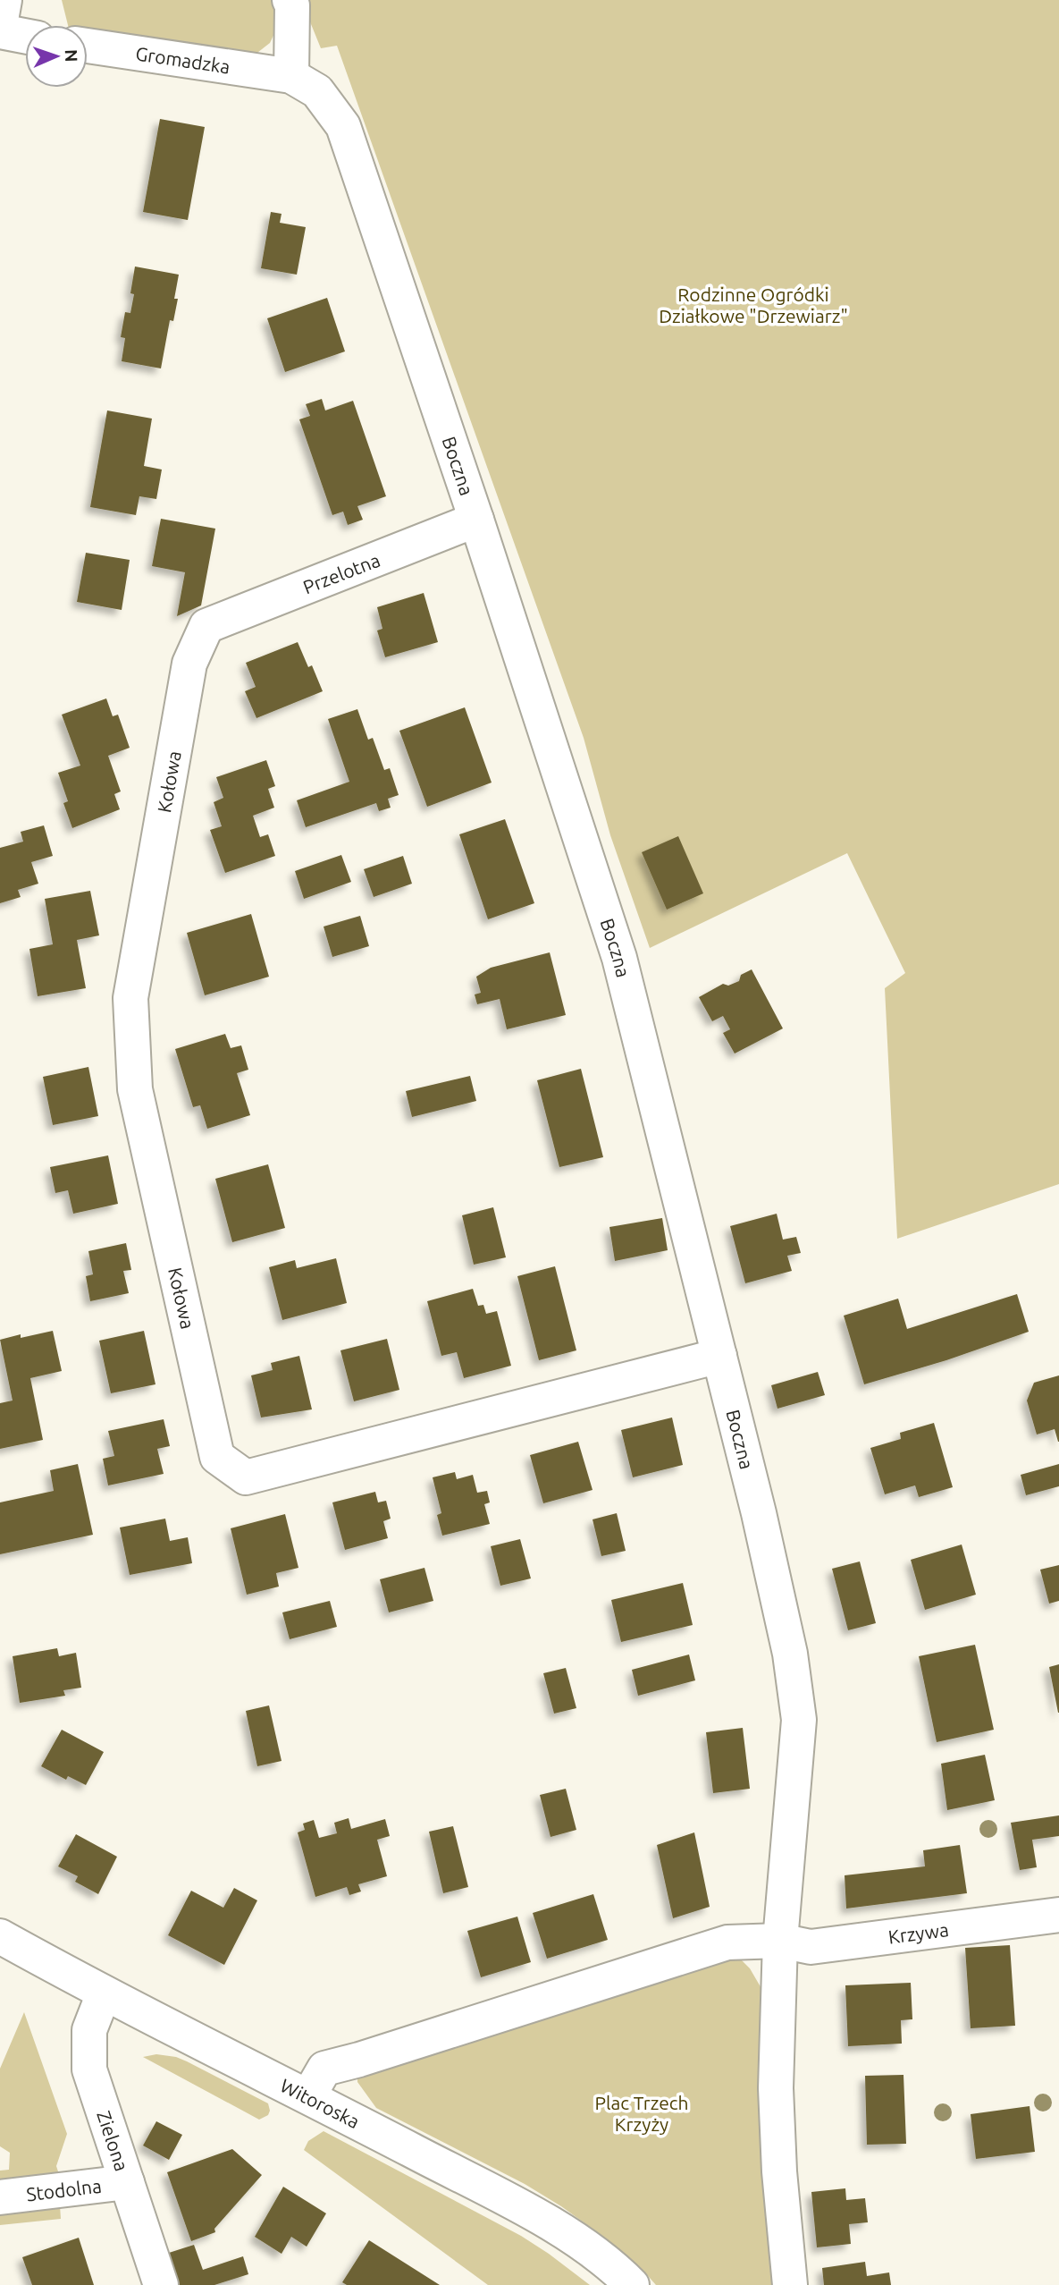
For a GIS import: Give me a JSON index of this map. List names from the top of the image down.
{
  "streets": {
    "street": [
      "Gromadzka",
      "Boczna",
      "Przelotna",
      "Kołowa",
      "Krzywa",
      "Witoroska",
      "Zielona",
      "Stodolna"
    ]
  },
  "crossings": [
    ["Gromadzka", "Boczna"],
    ["Boczna", "Przelotna"],
    ["Boczna", "Kołowa"],
    ["Boczna", "Krzywa"],
    ["Przelotna", "Kołowa"],
    ["Witoroska", "Zielona"],
    ["Zielona", "Stodolna"]
  ],
  "parks": ["Rodzinne Ogródki Działkowe \"Drzewiarz\"", "Plac Trzech Krzyży"],
  "north": "right"
}
